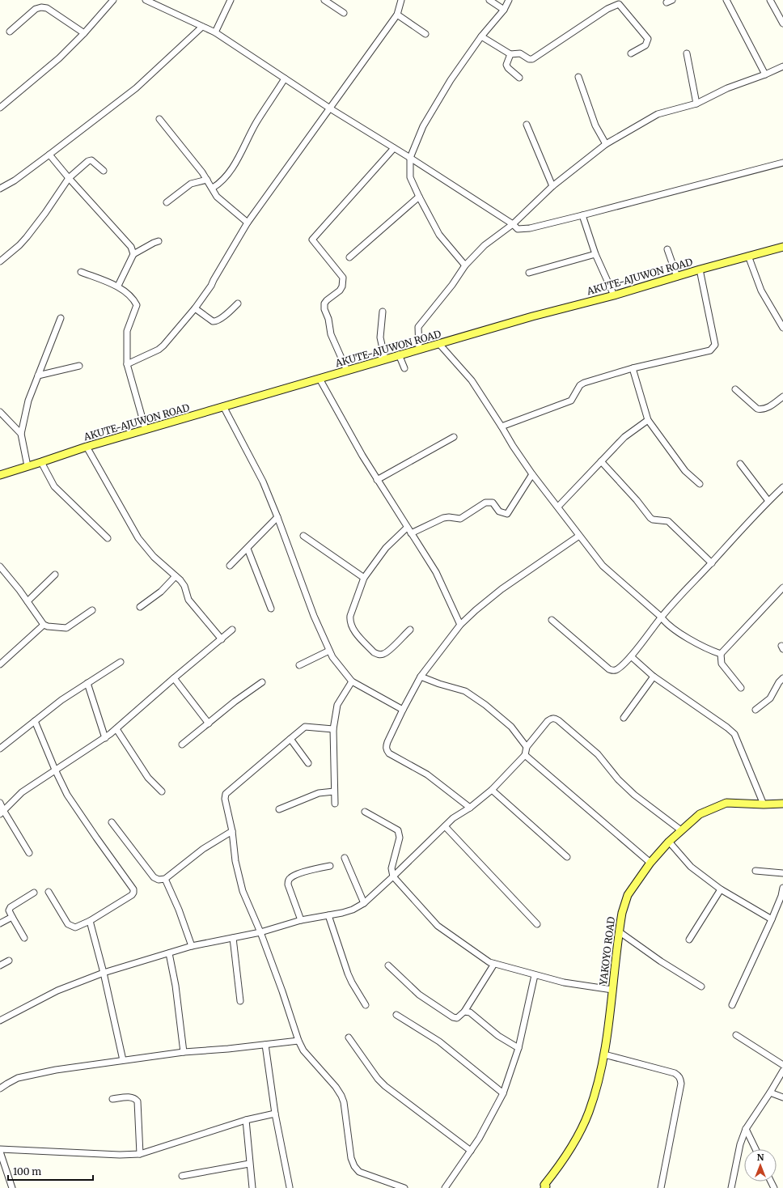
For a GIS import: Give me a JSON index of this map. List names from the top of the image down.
{
  "streets": {
    "main road": ["AKUTE-AJUWON ROAD", "YAKOYO ROAD"]
  },
  "scale_bar": "100 m",
  "north": "top"
}
